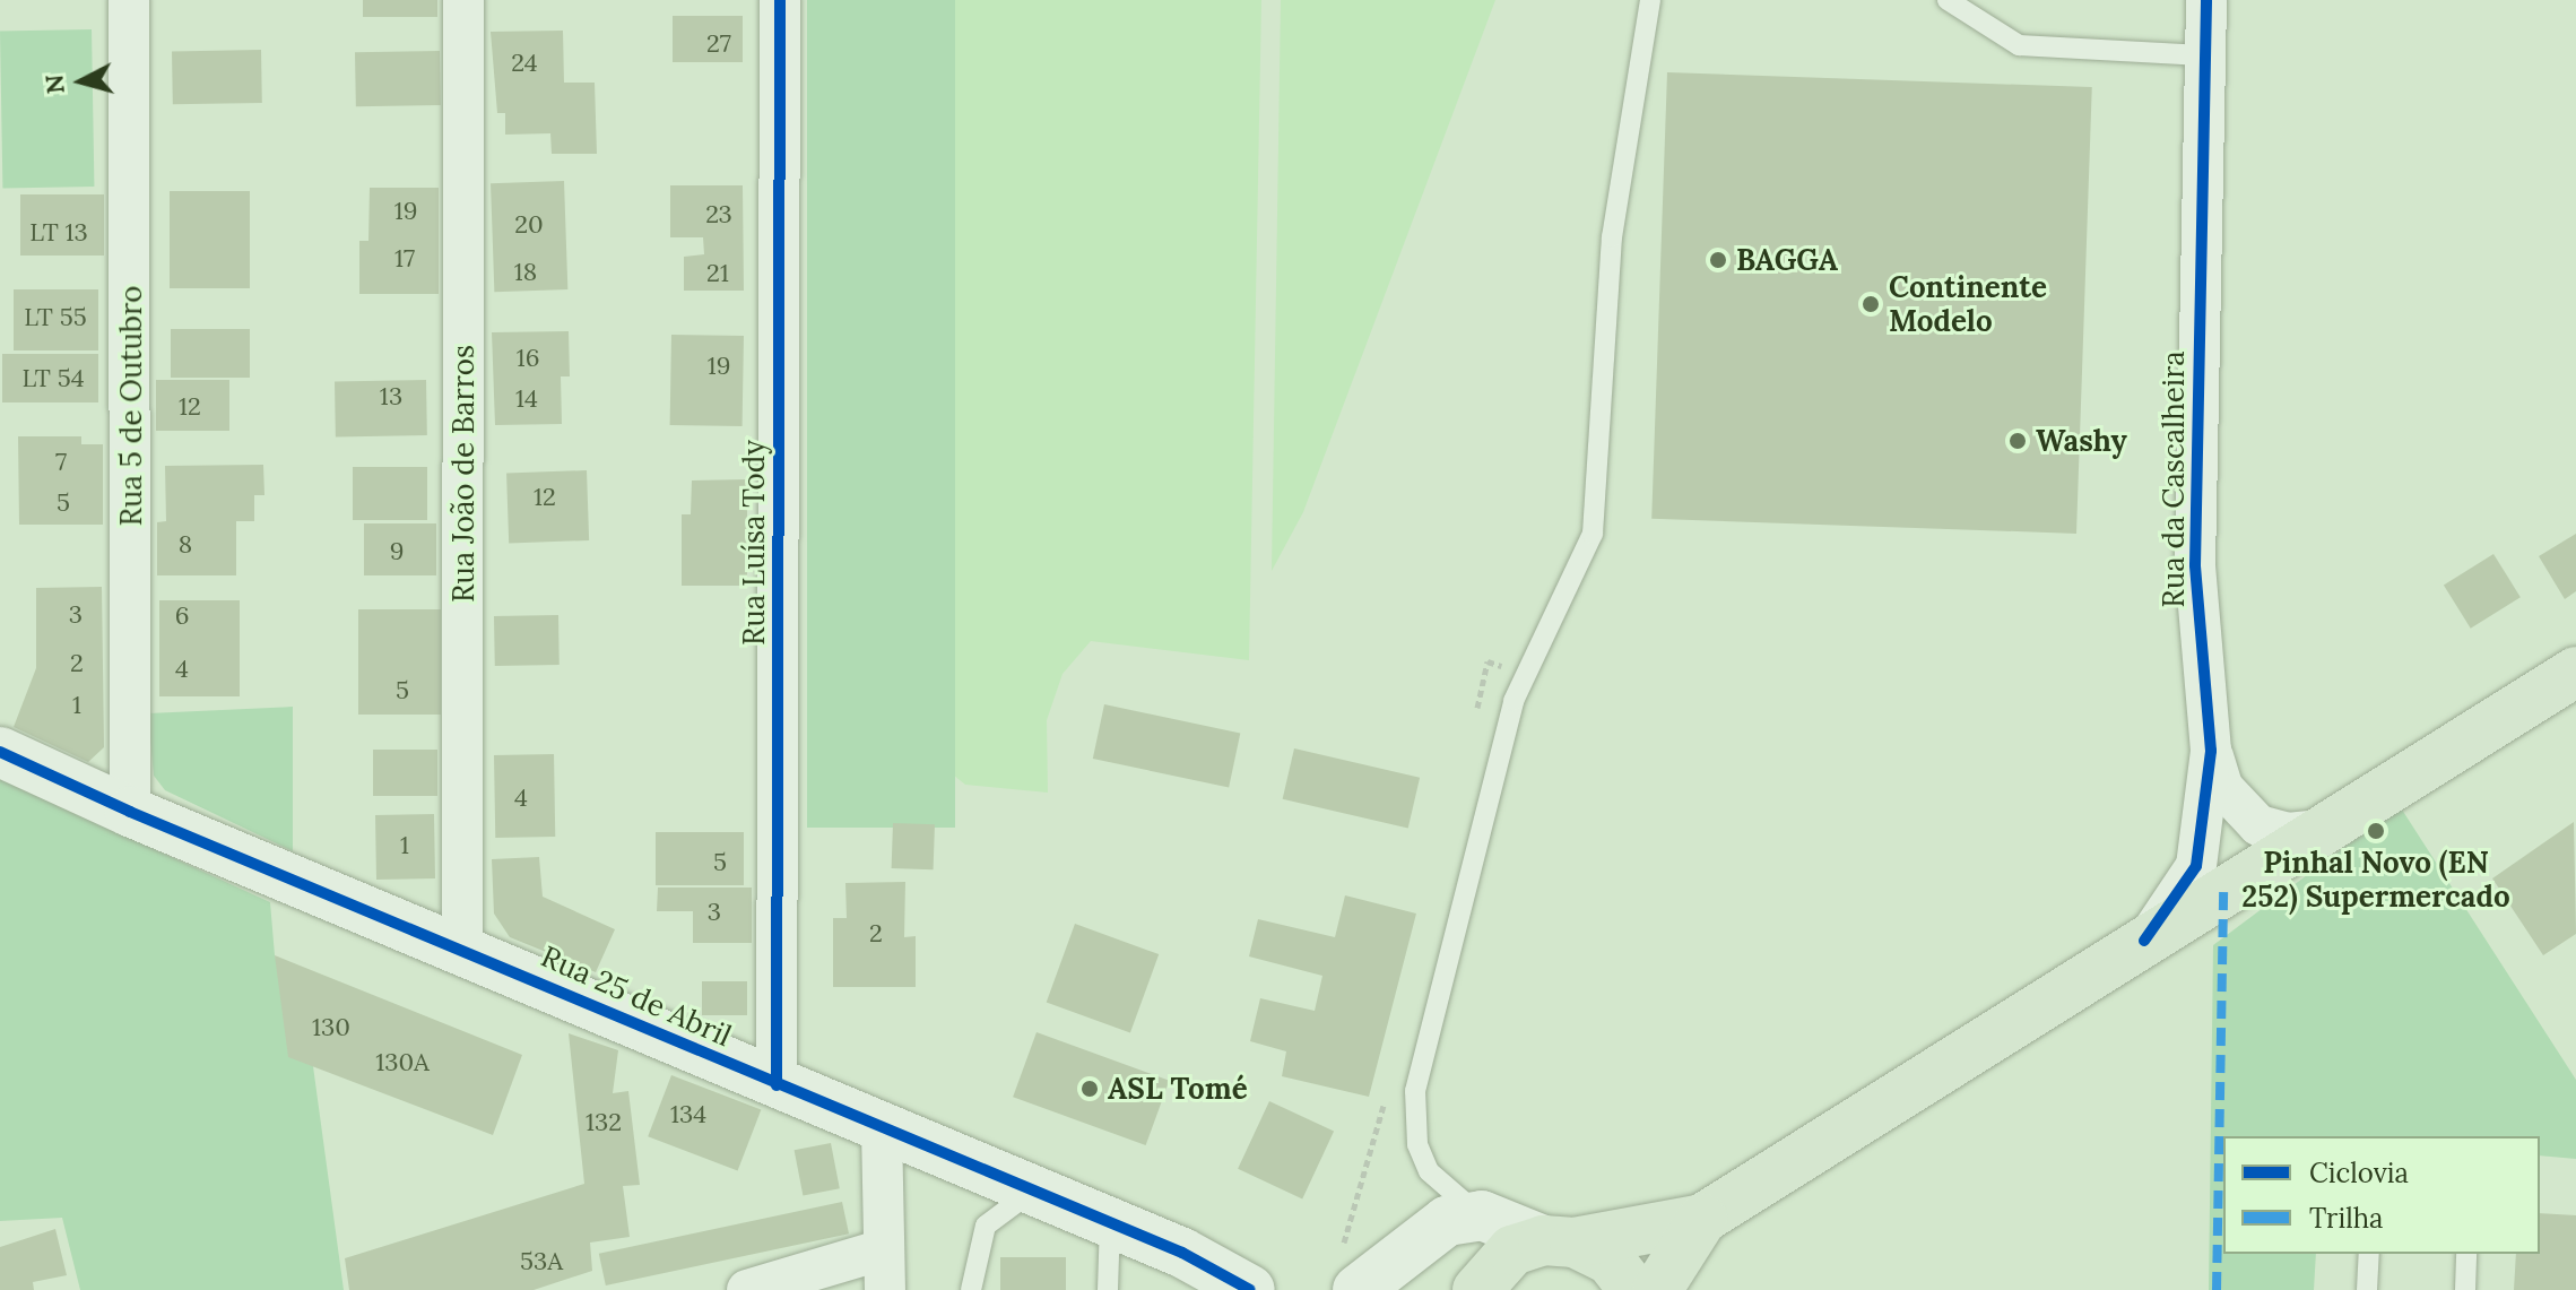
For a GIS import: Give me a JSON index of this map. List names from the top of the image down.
{
  "streets": {
    "street": [
      "Rua 5 de Outubro",
      "Rua João de Barros",
      "Rua da Cascalheira",
      "Rua Luísa Tody",
      "Rua 25 de Abril"
    ]
  },
  "crossings": [
    ["Rua 5 de Outubro", "Rua 25 de Abril"],
    ["Rua João de Barros", "Rua 25 de Abril"],
    ["Rua Luísa Tody", "Rua 25 de Abril"]
  ],
  "places": [
    "BAGGA",
    "Continente Modelo",
    "Washy",
    "Pinhal Novo (EN 252) Supermercado",
    "ASL Tomé"
  ],
  "house_numbers": [
    "27",
    "24",
    "19",
    "23",
    "20",
    "LT 13",
    "17",
    "18",
    "21",
    "LT 55",
    "16",
    "19",
    "LT 54",
    "13",
    "14",
    "12",
    "7",
    "12",
    "5",
    "8",
    "9",
    "3",
    "6",
    "2",
    "4",
    "5",
    "1",
    "4",
    "1",
    "5",
    "3",
    "2",
    "130",
    "130A",
    "134",
    "132",
    "53A"
  ],
  "legend": ["Ciclovia", "Trilha"],
  "north": "left"
}
